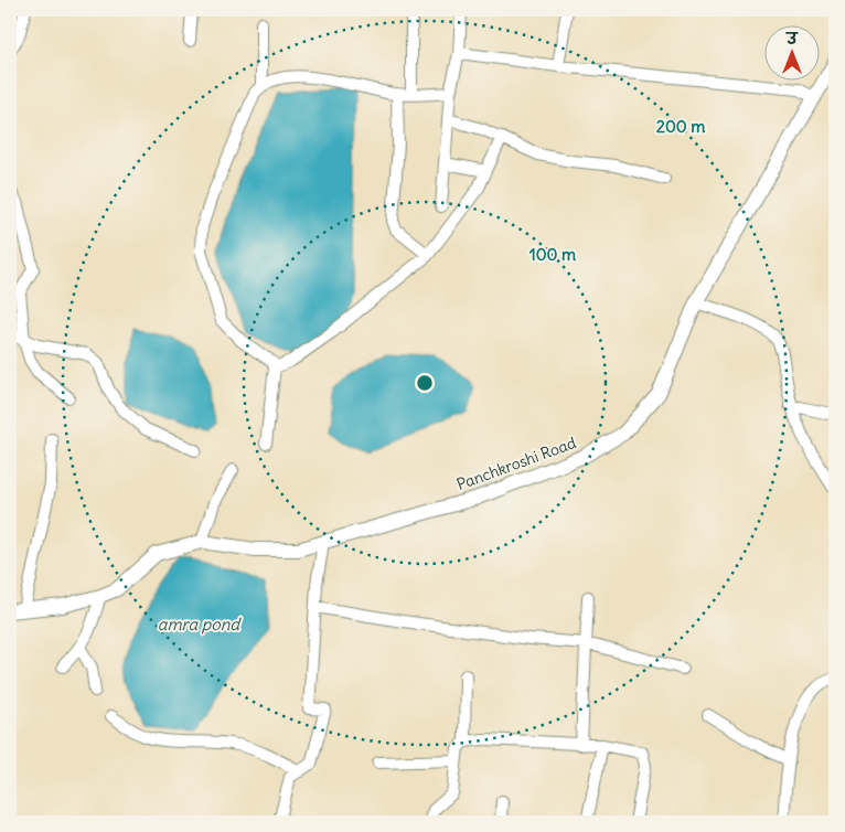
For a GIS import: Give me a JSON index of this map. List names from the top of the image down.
{
  "streets": {
    "street": ["Panchkroshi Road"]
  },
  "water": ["amra pond"],
  "north": "top",
  "rings": ["200 m", "100 m"]
}
